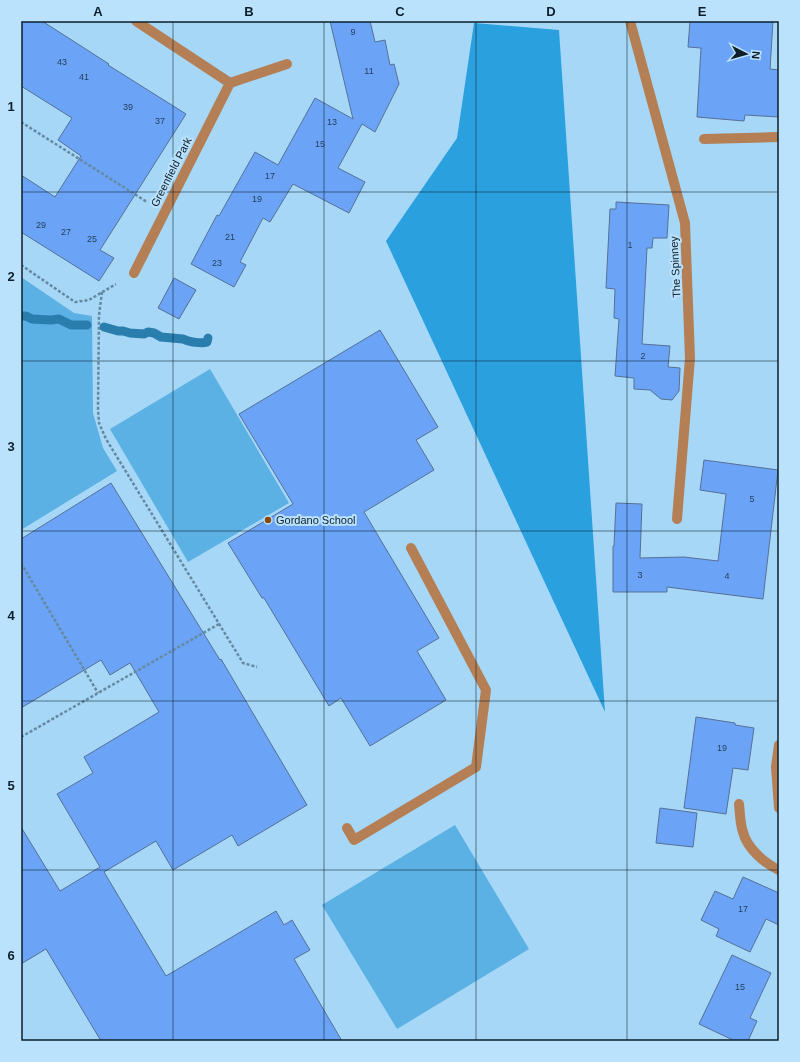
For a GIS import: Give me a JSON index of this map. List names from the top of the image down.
{
  "streets": {
    "street": ["Greenfield Park", "The Spinney"]
  },
  "places": ["Gordano School"],
  "house_numbers": [
    "9",
    "43",
    "11",
    "41",
    "39",
    "37",
    "13",
    "15",
    "17",
    "19",
    "29",
    "27",
    "21",
    "25",
    "1",
    "23",
    "2",
    "5",
    "3",
    "4",
    "19",
    "17",
    "15"
  ],
  "north": "right",
  "grid": {
    "columns": [
      "A",
      "B",
      "C",
      "D",
      "E"
    ],
    "rows": [
      "1",
      "2",
      "3",
      "4",
      "5",
      "6"
    ]
  }
}
